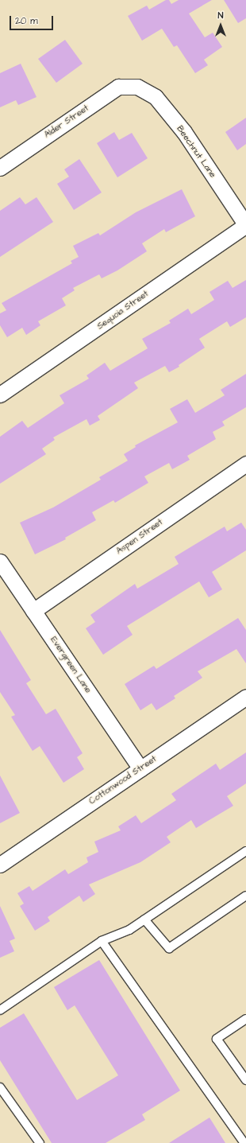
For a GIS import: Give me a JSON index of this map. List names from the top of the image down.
{
  "streets": {
    "street": [
      "Alder Street",
      "Beechnut Lane",
      "Sequoia Street",
      "Aspen Street",
      "Evergreen Lane",
      "Cottonwood Street"
    ]
  },
  "crossings": [
    ["Alder Street", "Beechnut Lane"],
    ["Beechnut Lane", "Sequoia Street"],
    ["Aspen Street", "Evergreen Lane"],
    ["Evergreen Lane", "Cottonwood Street"]
  ],
  "scale_bar": "20 m",
  "north": "top"
}
